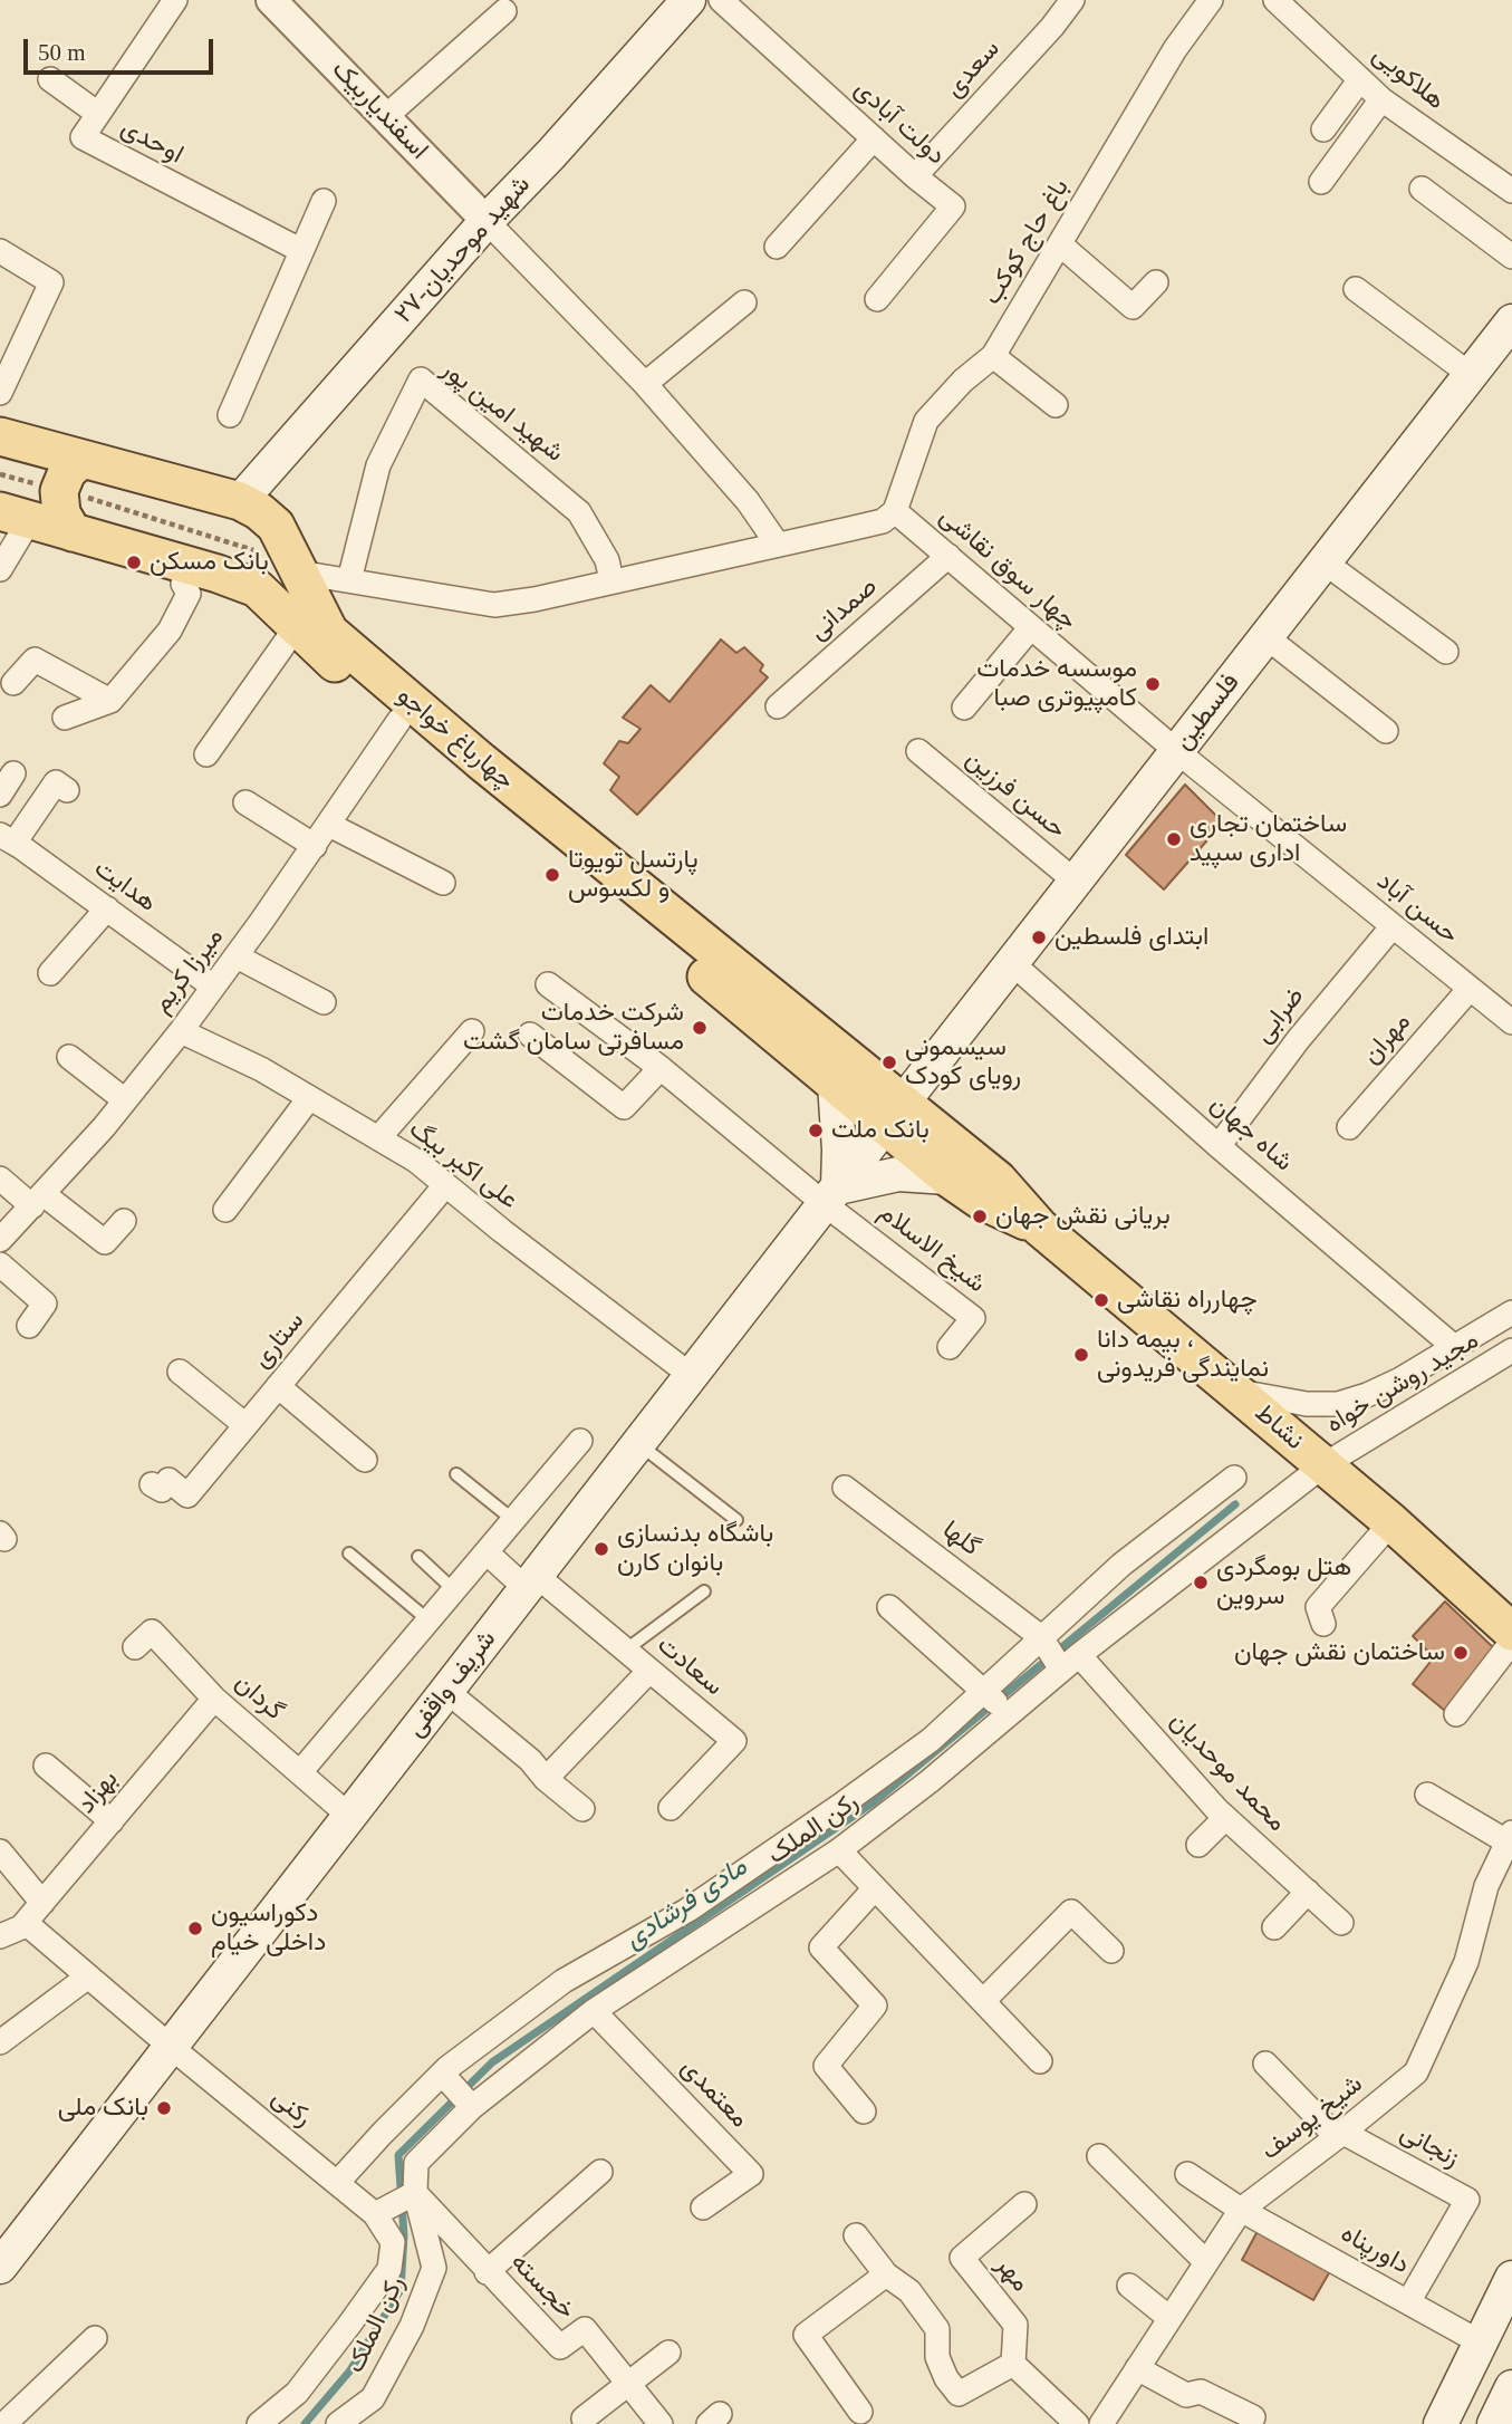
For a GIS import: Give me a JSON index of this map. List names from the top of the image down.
{
  "streets": {
    "main road": [
      "۲۷-شهید موحدیان",
      "فلسطین",
      "چهارباغ خواجو",
      "نشاط",
      "شریف واقفی"
    ],
    "street": [
      "سعدی",
      "هلاکویی",
      "اسفندیاربیک",
      "دولت آبادی",
      "اوحدی",
      "باغ حاج کوکب",
      "شهید امین پور",
      "چهار سوق نقاشی",
      "صمدانی",
      "حسن فرزین",
      "هدایت",
      "حسن آباد",
      "میرزا کریم",
      "ضرابی",
      "مهران",
      "شاه جهان",
      "علی اکبر بیگ",
      "شیخ الاسلام",
      "ستاری",
      "مجید روشن خواه",
      "گلها",
      "سعادت",
      "گردان",
      "محمد موحدیان",
      "بهزاد",
      "رکن الملک",
      "معتمدی",
      "رکنی",
      "شیخ یوسف",
      "زنجانی",
      "داورپناه",
      "مهر",
      "خجسته"
    ]
  },
  "crossings": [
    ["سعدی", "دولت آبادی"],
    ["اسفندیاربیک", "۲۷-شهید موحدیان"],
    ["باغ حاج کوکب", "چهار سوق نقاشی"],
    ["۲۷-شهید موحدیان", "چهارباغ خواجو"],
    ["چهار سوق نقاشی", "صمدانی"],
    ["چهار سوق نقاشی", "فلسطین"],
    ["چهار سوق نقاشی", "حسن آباد"],
    ["فلسطین", "چهارباغ خواجو"],
    ["فلسطین", "حسن فرزین"],
    ["فلسطین", "حسن آباد"],
    ["فلسطین", "شاه جهان"],
    ["فلسطین", "نشاط"],
    ["فلسطین", "شریف واقفی"],
    ["چهارباغ خواجو", "میرزا کریم"],
    ["چهارباغ خواجو", "نشاط"],
    ["چهارباغ خواجو", "شریف واقفی"],
    ["هدایت", "میرزا کریم"],
    ["حسن آباد", "ضرابی"],
    ["حسن آباد", "مهران"],
    ["میرزا کریم", "علی اکبر بیگ"],
    ["ضرابی", "شاه جهان"],
    ["شاه جهان", "مجید روشن خواه"],
    ["علی اکبر بیگ", "ستاری"],
    ["علی اکبر بیگ", "شریف واقفی"],
    ["شیخ الاسلام", "شریف واقفی"],
    ["مجید روشن خواه", "نشاط"],
    ["مجید روشن خواه", "رکن الملک"],
    ["نشاط", "شریف واقفی"],
    ["نشاط", "رکن الملک"],
    ["گلها", "محمد موحدیان"],
    ["گلها", "رکن الملک"],
    ["سعادت", "شریف واقفی"],
    ["شریف واقفی", "گردان"],
    ["شریف واقفی", "رکنی"],
    ["گردان", "بهزاد"],
    ["محمد موحدیان", "رکن الملک"],
    ["رکن الملک", "معتمدی"],
    ["رکن الملک", "رکنی"],
    ["رکن الملک", "خجسته"],
    ["شیخ یوسف", "زنجانی"],
    ["شیخ یوسف", "داورپناه"],
    ["زنجانی", "داورپناه"]
  ],
  "water": ["مادی فرشادی"],
  "places": [
    "بانک مسکن",
    "موسسه خدمات کامپیوتری صبا",
    "ساختمان تجاری اداری سپید",
    "پارتسل تویوتا و لکسوس",
    "ابتدای فلسطین",
    "شرکت خدمات مسافرتی سامان گشت",
    "سیسمونی رویای کودک",
    "بانک ملت",
    "بریانی نقش جهان",
    "چهارراه نقاشی",
    "بیمه دانا ، نمایندگی فریدونی",
    "باشگاه بدنسازی بانوان کارن",
    "هتل بومگردی سروین",
    "ساختمان نقش جهان",
    "دکوراسیون داخلی خیام",
    "بانک ملی"
  ],
  "scale_bar": "50 m"
}
